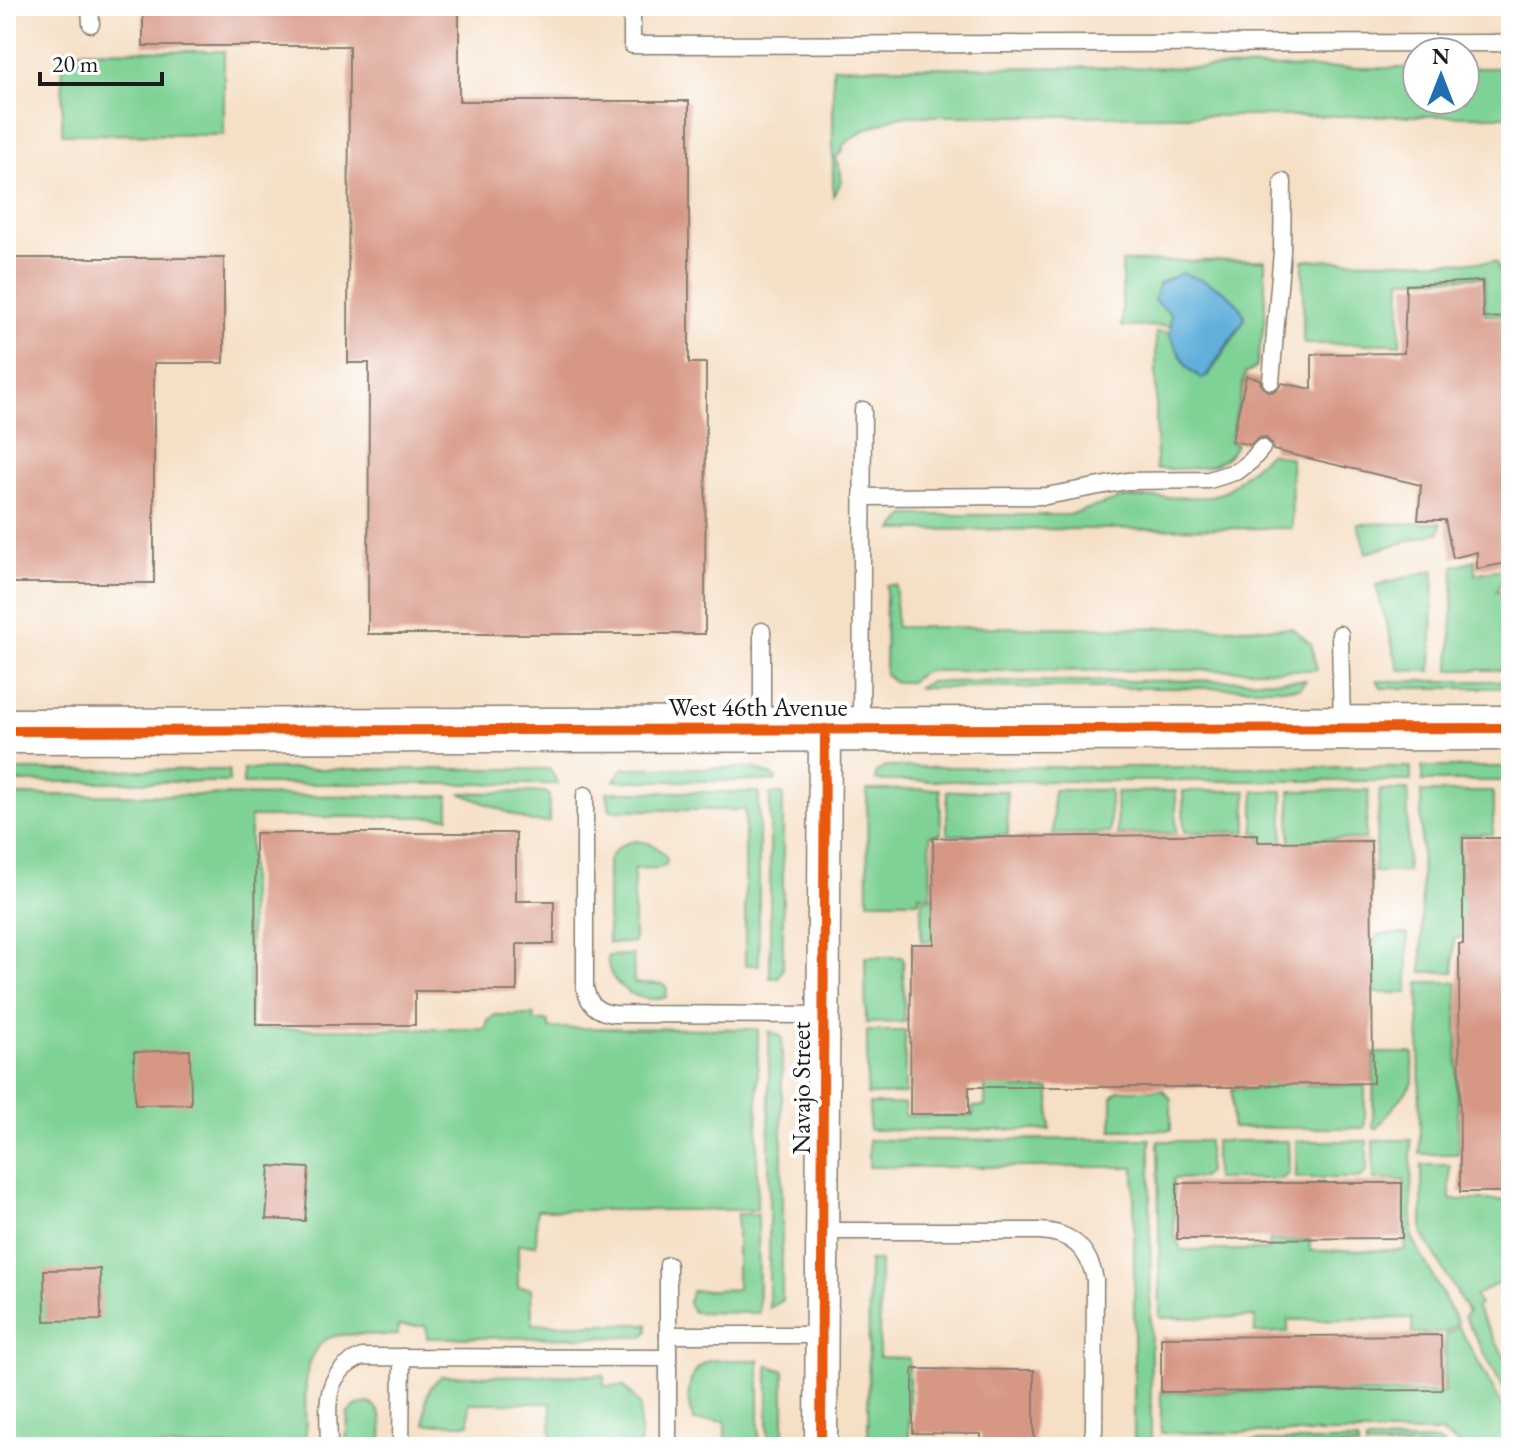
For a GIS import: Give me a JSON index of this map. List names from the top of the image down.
{
  "streets": {
    "street": ["West 46th Avenue", "Navajo Street"]
  },
  "crossings": [
    ["West 46th Avenue", "Navajo Street"]
  ],
  "scale_bar": "20 m",
  "north": "top"
}
